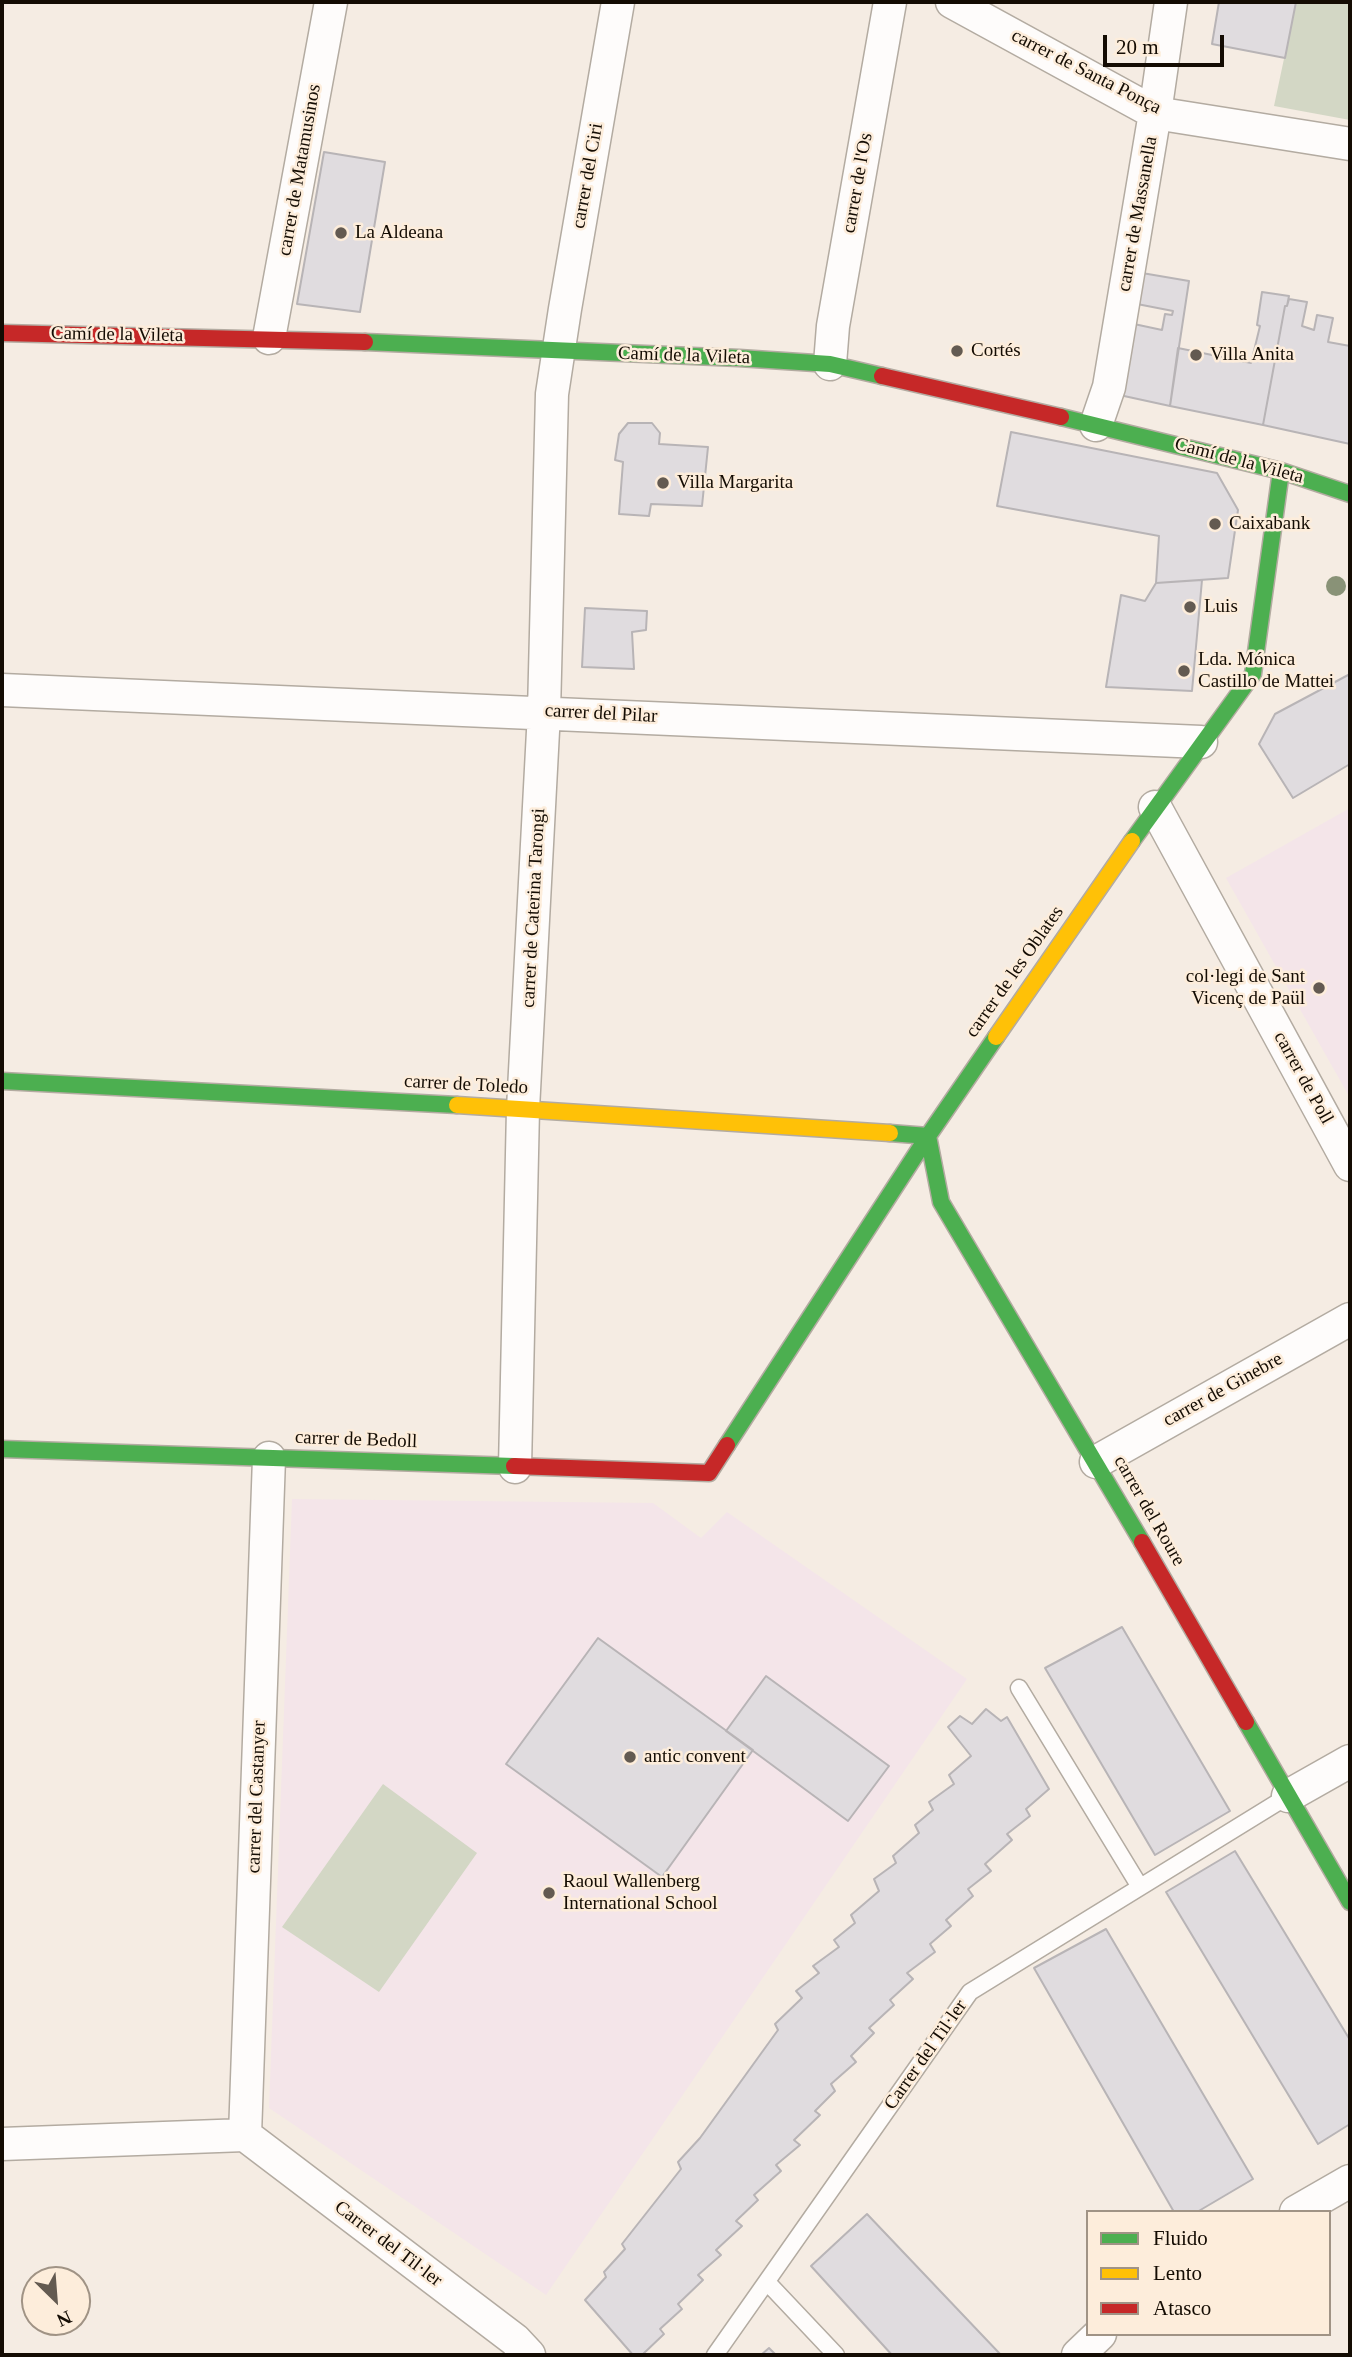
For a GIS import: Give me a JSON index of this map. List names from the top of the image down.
{
  "streets": {
    "street": [
      "carrer de Santa Ponça",
      "carrer de Matamusinos",
      "carrer del Ciri",
      "carrer de l'Os",
      "carrer de Massanella",
      "Camí de la Vileta",
      "carrer del Pilar",
      "carrer de Caterina Tarongi",
      "carrer de les Oblates",
      "carrer de Poll",
      "carrer de Toledo",
      "carrer de Ginebre",
      "carrer de Bedoll",
      "carrer del Roure",
      "carrer del Castanyer",
      "Carrer del Til·ler"
    ]
  },
  "crossings": [
    ["carrer de Santa Ponça", "carrer de Massanella"],
    ["carrer de Matamusinos", "Camí de la Vileta"],
    ["carrer del Ciri", "Camí de la Vileta"],
    ["carrer del Ciri", "carrer de Caterina Tarongi"],
    ["carrer de l'Os", "Camí de la Vileta"],
    ["carrer de Massanella", "Camí de la Vileta"],
    ["Camí de la Vileta", "carrer de Caterina Tarongi"],
    ["Camí de la Vileta", "carrer de les Oblates"],
    ["carrer del Pilar", "carrer de Caterina Tarongi"],
    ["carrer del Pilar", "carrer de les Oblates"],
    ["carrer de Caterina Tarongi", "carrer de Toledo"],
    ["carrer de Caterina Tarongi", "carrer de Bedoll"],
    ["carrer de les Oblates", "carrer de Poll"],
    ["carrer de les Oblates", "carrer de Toledo"],
    ["carrer de les Oblates", "carrer de Bedoll"],
    ["carrer de les Oblates", "carrer del Roure"],
    ["carrer de Toledo", "carrer del Roure"],
    ["carrer de Ginebre", "carrer del Roure"],
    ["carrer de Bedoll", "carrer del Castanyer"],
    ["carrer del Roure", "Carrer del Til·ler"],
    ["carrer del Castanyer", "Carrer del Til·ler"]
  ],
  "places": [
    "La Aldeana",
    "Cortés",
    "Villa Anita",
    "Villa Margarita",
    "Caixabank",
    "Luis",
    "Lda. Mónica Castillo de Mattei",
    "col·legi de Sant Vicenç de Paül",
    "antic convent",
    "Raoul Wallenberg International School"
  ],
  "legend": ["Fluido", "Lento", "Atasco"],
  "scale_bar": "20 m",
  "north": "bottom right"
}
